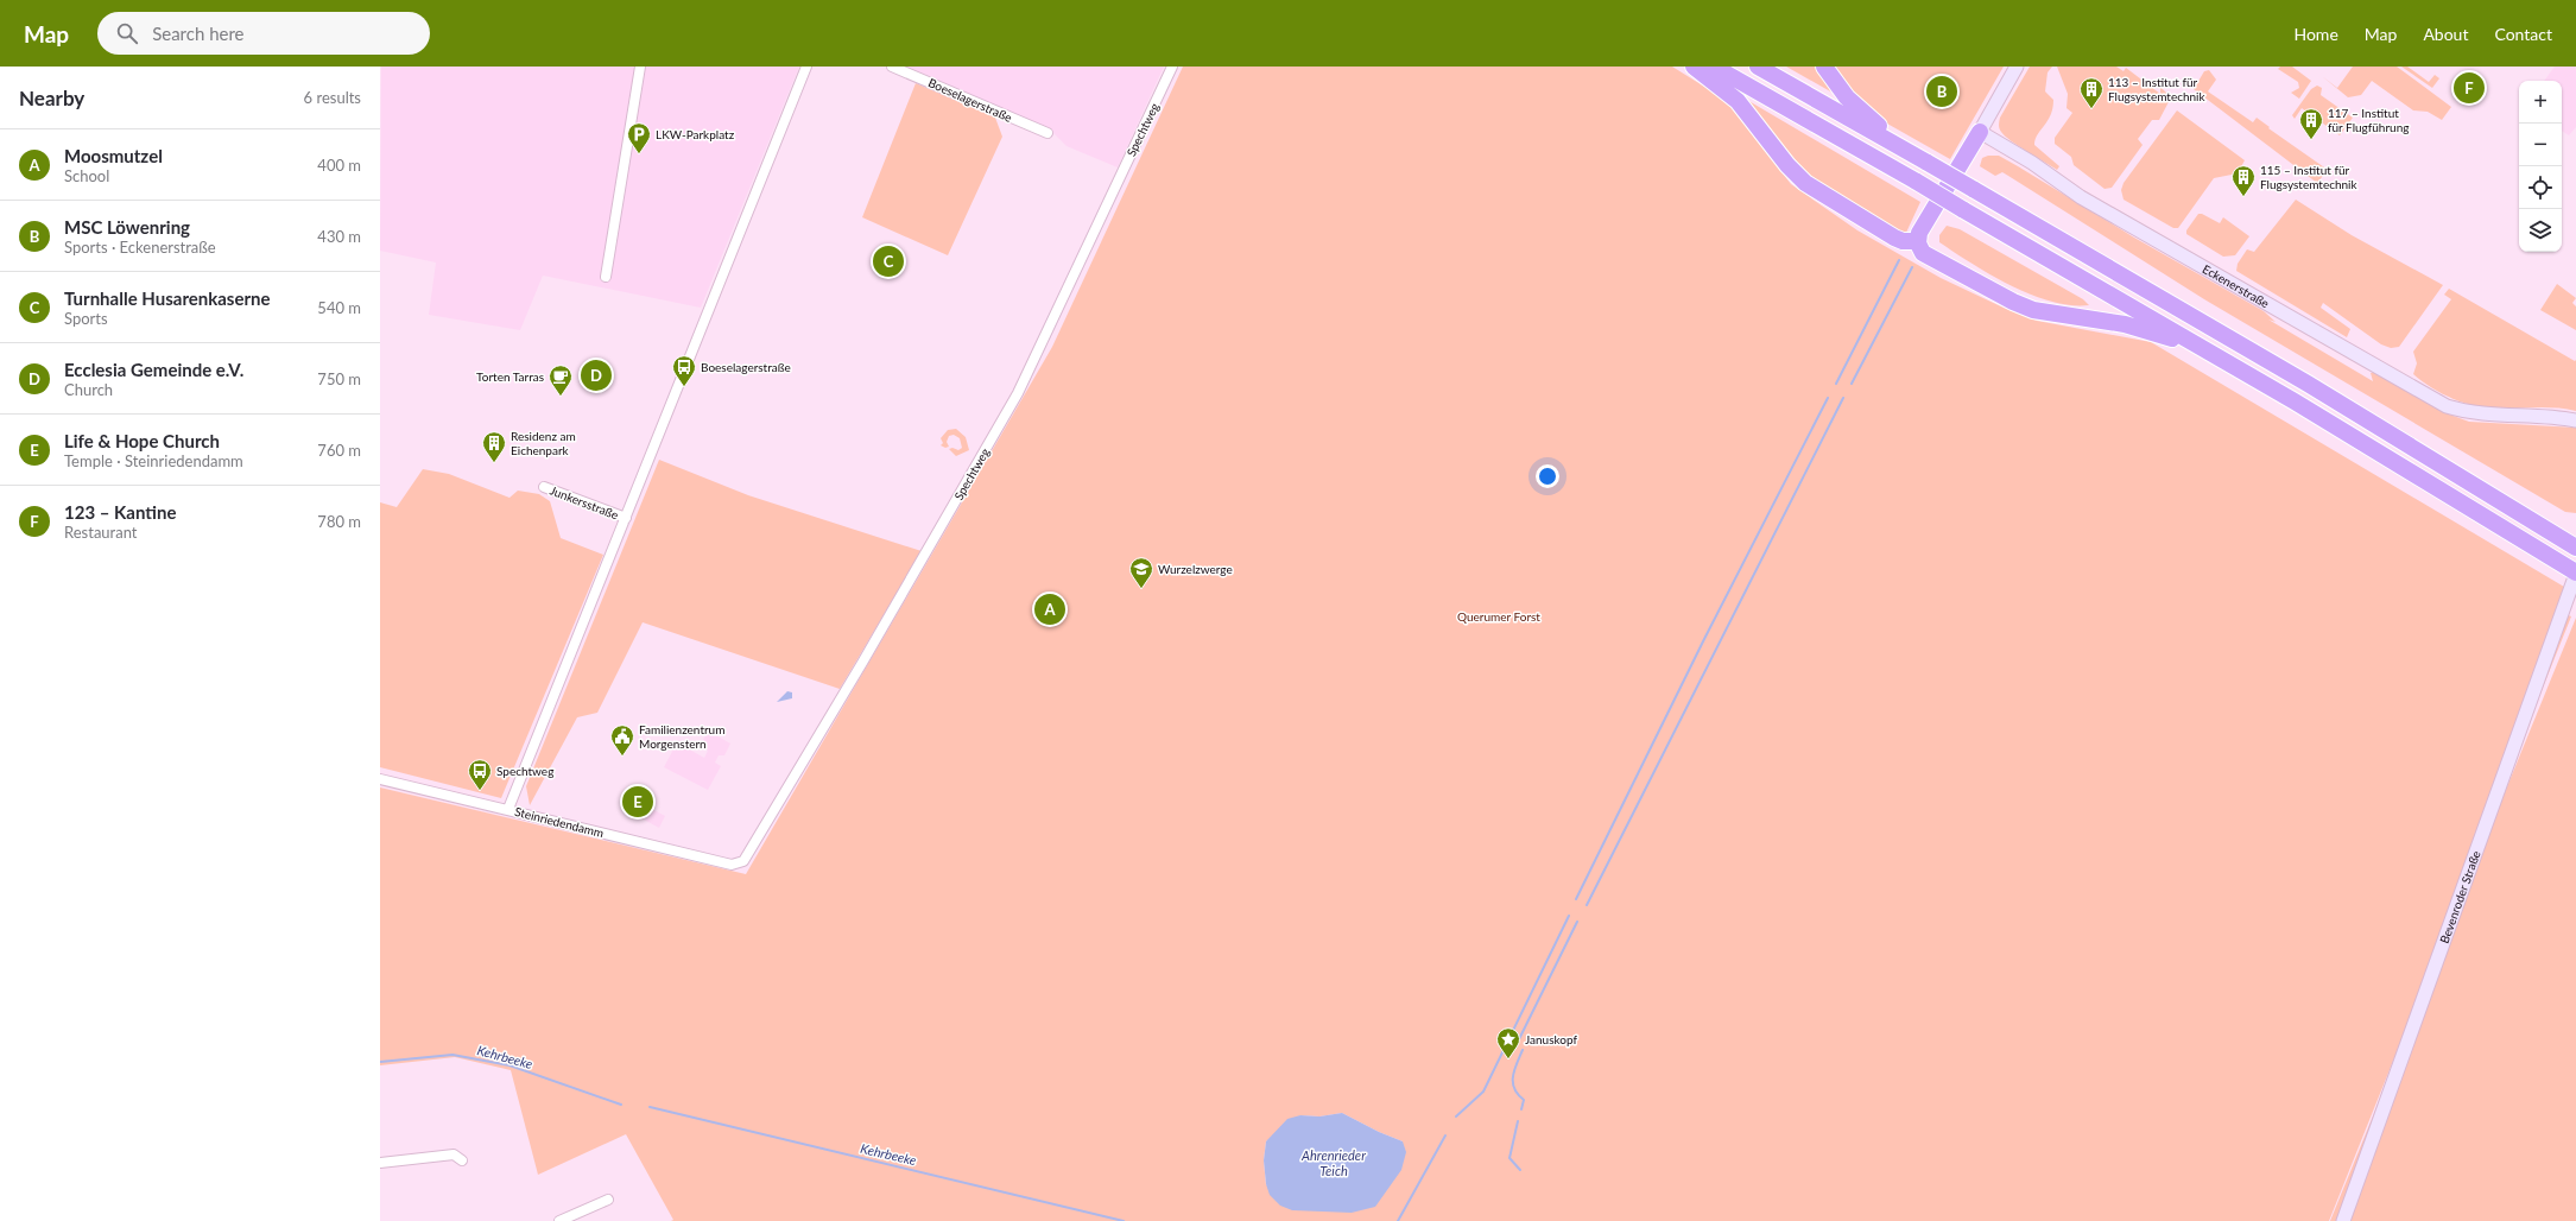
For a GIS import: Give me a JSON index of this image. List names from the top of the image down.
{
  "streets": {
    "main road": ["Eckenerstraße", "Bevenroder Straße"],
    "street": [
      "Boeselagerstraße",
      "Spechtweg",
      "Junkersstraße",
      "Steinriedendamm"
    ]
  },
  "crossings": [
    ["Spechtweg", "Steinriedendamm"]
  ],
  "water": ["Kehrbeeke", "Ahrenrieder Teich"],
  "parks": ["Querumer Forst"],
  "places": {
    "building": [
      "113 – Institut für Flugsystemtechnik",
      "117 – Institut für Flugführung",
      "115 – Institut für Flugsystemtechnik",
      "Residenz am Eichenpark"
    ],
    "parking": ["LKW-Parkplatz"],
    "bus stop": ["Boeselagerstraße", "Spechtweg"],
    "cafe": ["Torten Tarras"],
    "school or university": ["Wurzelzwerge"],
    "public building": ["Familienzentrum Morgenstern"],
    "place": ["Januskopf"]
  },
  "page": {
    "header": "Map",
    "search": "Search here",
    "nav": [
      "Home",
      "Map",
      "About",
      "Contact"
    ],
    "heading": ["Nearby", "6 results"],
    "pins": [
      "F",
      "B",
      "C",
      "D",
      "A",
      "E"
    ],
    "map_buttons": ["+", "−"],
    "list": [
      {
        "mark": "A",
        "name": "Moosmutzel",
        "note": "School",
        "value": "400 m"
      },
      {
        "mark": "B",
        "name": "MSC Löwenring",
        "note": "Sports · Eckenerstraße",
        "value": "430 m"
      },
      {
        "mark": "C",
        "name": "Turnhalle Husarenkaserne",
        "note": "Sports",
        "value": "540 m"
      },
      {
        "mark": "D",
        "name": "Ecclesia Gemeinde e.V.",
        "note": "Church",
        "value": "750 m"
      },
      {
        "mark": "E",
        "name": "Life & Hope Church",
        "note": "Temple · Steinriedendamm",
        "value": "760 m"
      },
      {
        "mark": "F",
        "name": "123 – Kantine",
        "note": "Restaurant",
        "value": "780 m"
      }
    ]
  }
}
